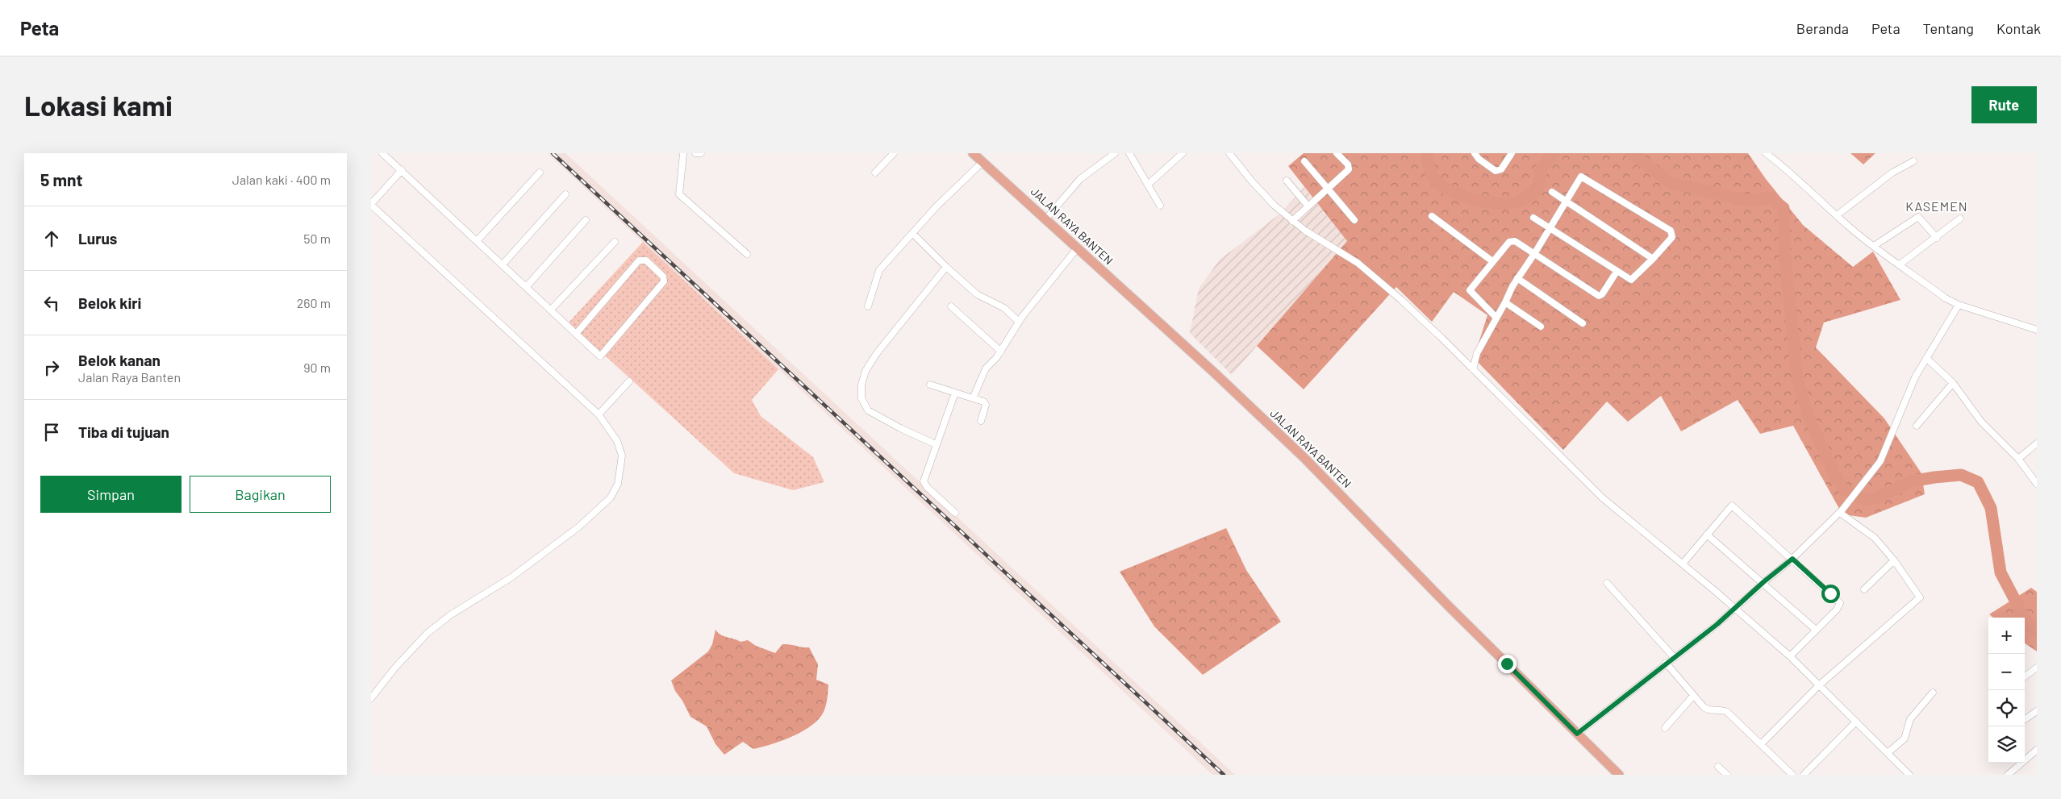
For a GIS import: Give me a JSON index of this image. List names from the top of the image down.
{
  "streets": {
    "main road": ["JALAN RAYA BANTEN"]
  },
  "districts": ["KASEMEN"],
  "page": {
    "header": "Peta",
    "nav": [
      "Beranda",
      "Peta",
      "Tentang",
      "Kontak"
    ],
    "buttons": [
      "Rute",
      ["Simpan", "Bagikan"]
    ],
    "title": "Lokasi kami",
    "heading": ["5 mnt", "Jalan kaki · 400 m"],
    "list": [
      ["Lurus", "50 m"],
      ["Belok kiri", "260 m"],
      ["Belok kanan", "Jalan Raya Banten", "90 m"],
      "Tiba di tujuan"
    ],
    "map_buttons": ["+", "−"]
  }
}
